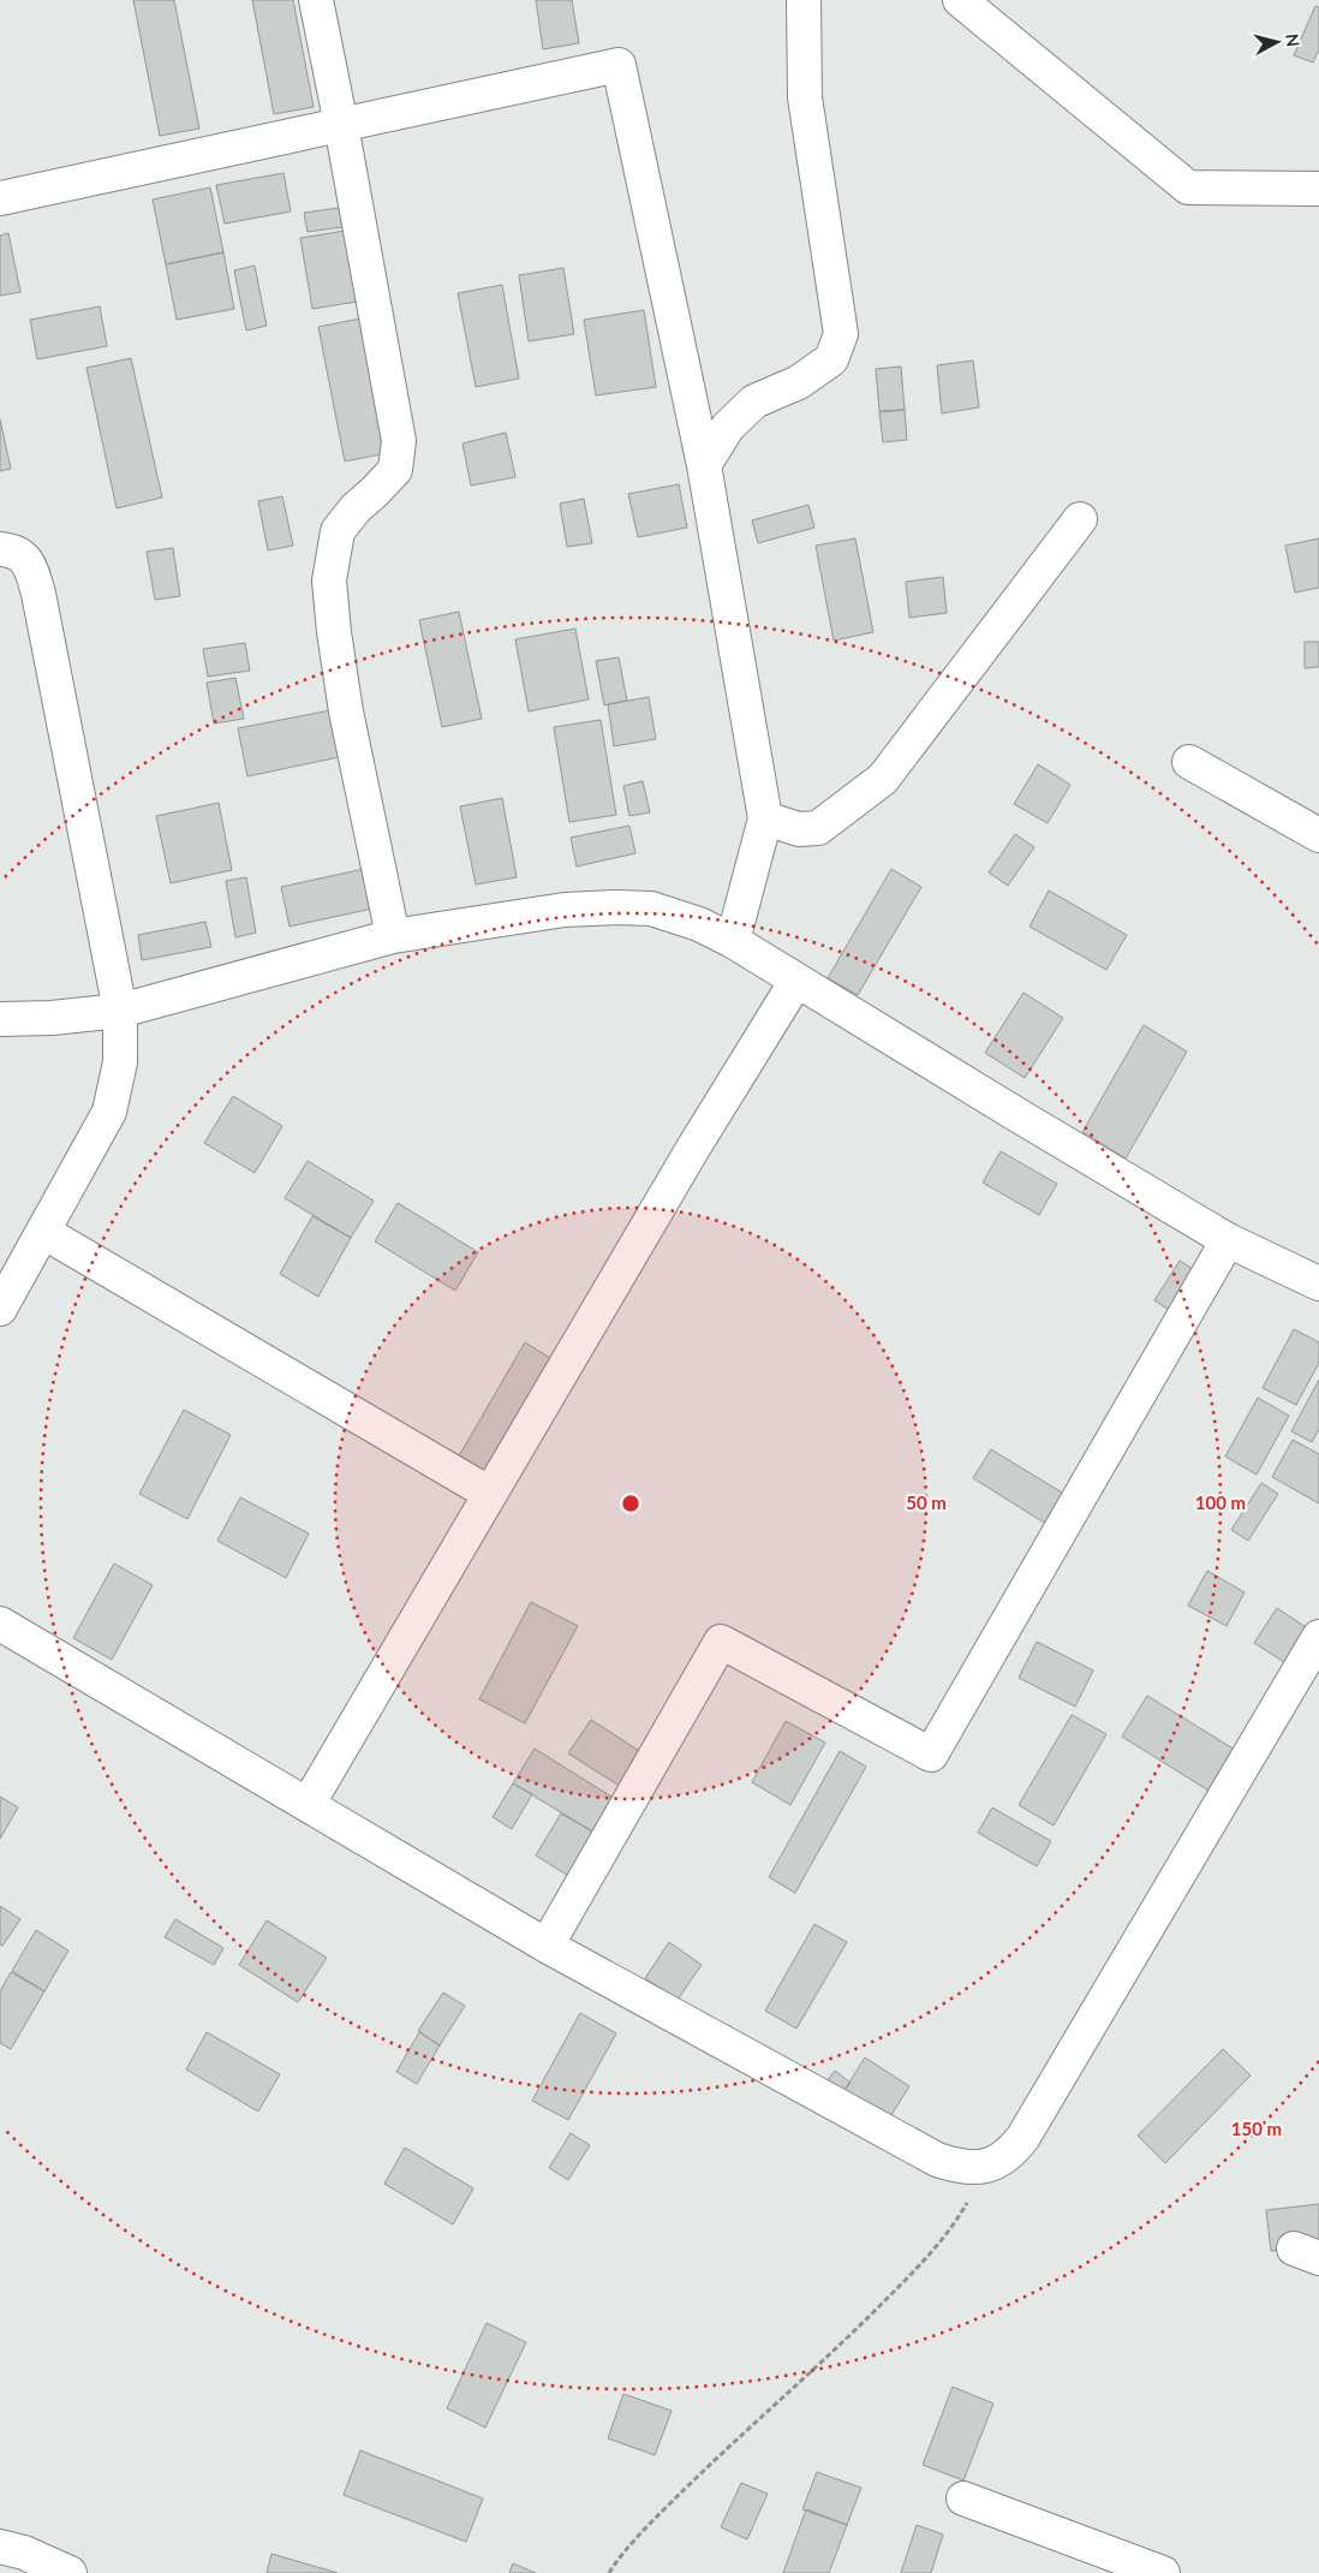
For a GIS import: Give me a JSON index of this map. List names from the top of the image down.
{
  "north": "right",
  "rings": ["50 m", "100 m", "150 m"]
}
